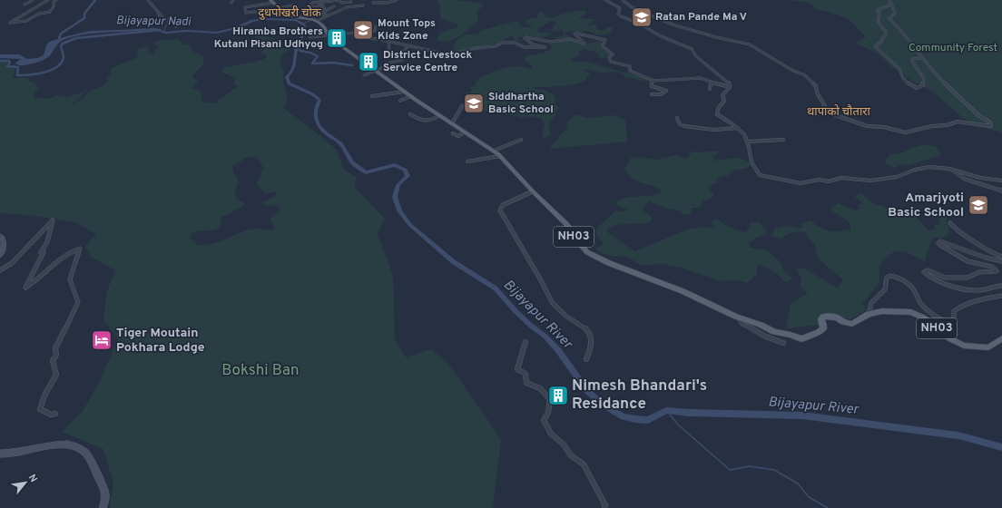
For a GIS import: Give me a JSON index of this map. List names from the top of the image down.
{
  "streets": {
    "main road": ["NH03"]
  },
  "districts": ["दुधपोखरी चोक", "थापाको चौतारा"],
  "water": ["Bijayapur Nadi", "Bijayapur River"],
  "parks": ["Community Forest", "Bokshi Ban"],
  "places": {
    "school or university": [
      "Ratan Pande Ma V",
      "Mount Tops Kids Zone",
      "Siddhartha Basic School",
      "Amarjyoti Basic School"
    ],
    "building": ["Hiramba Brothers Kutani Pisani Udhyog", "District Livestock Service Centre", "Nimesh Bhandari's Residance"],
    "hotel": ["Tiger Moutain Pokhara Lodge"]
  },
  "north": "top right"
}
